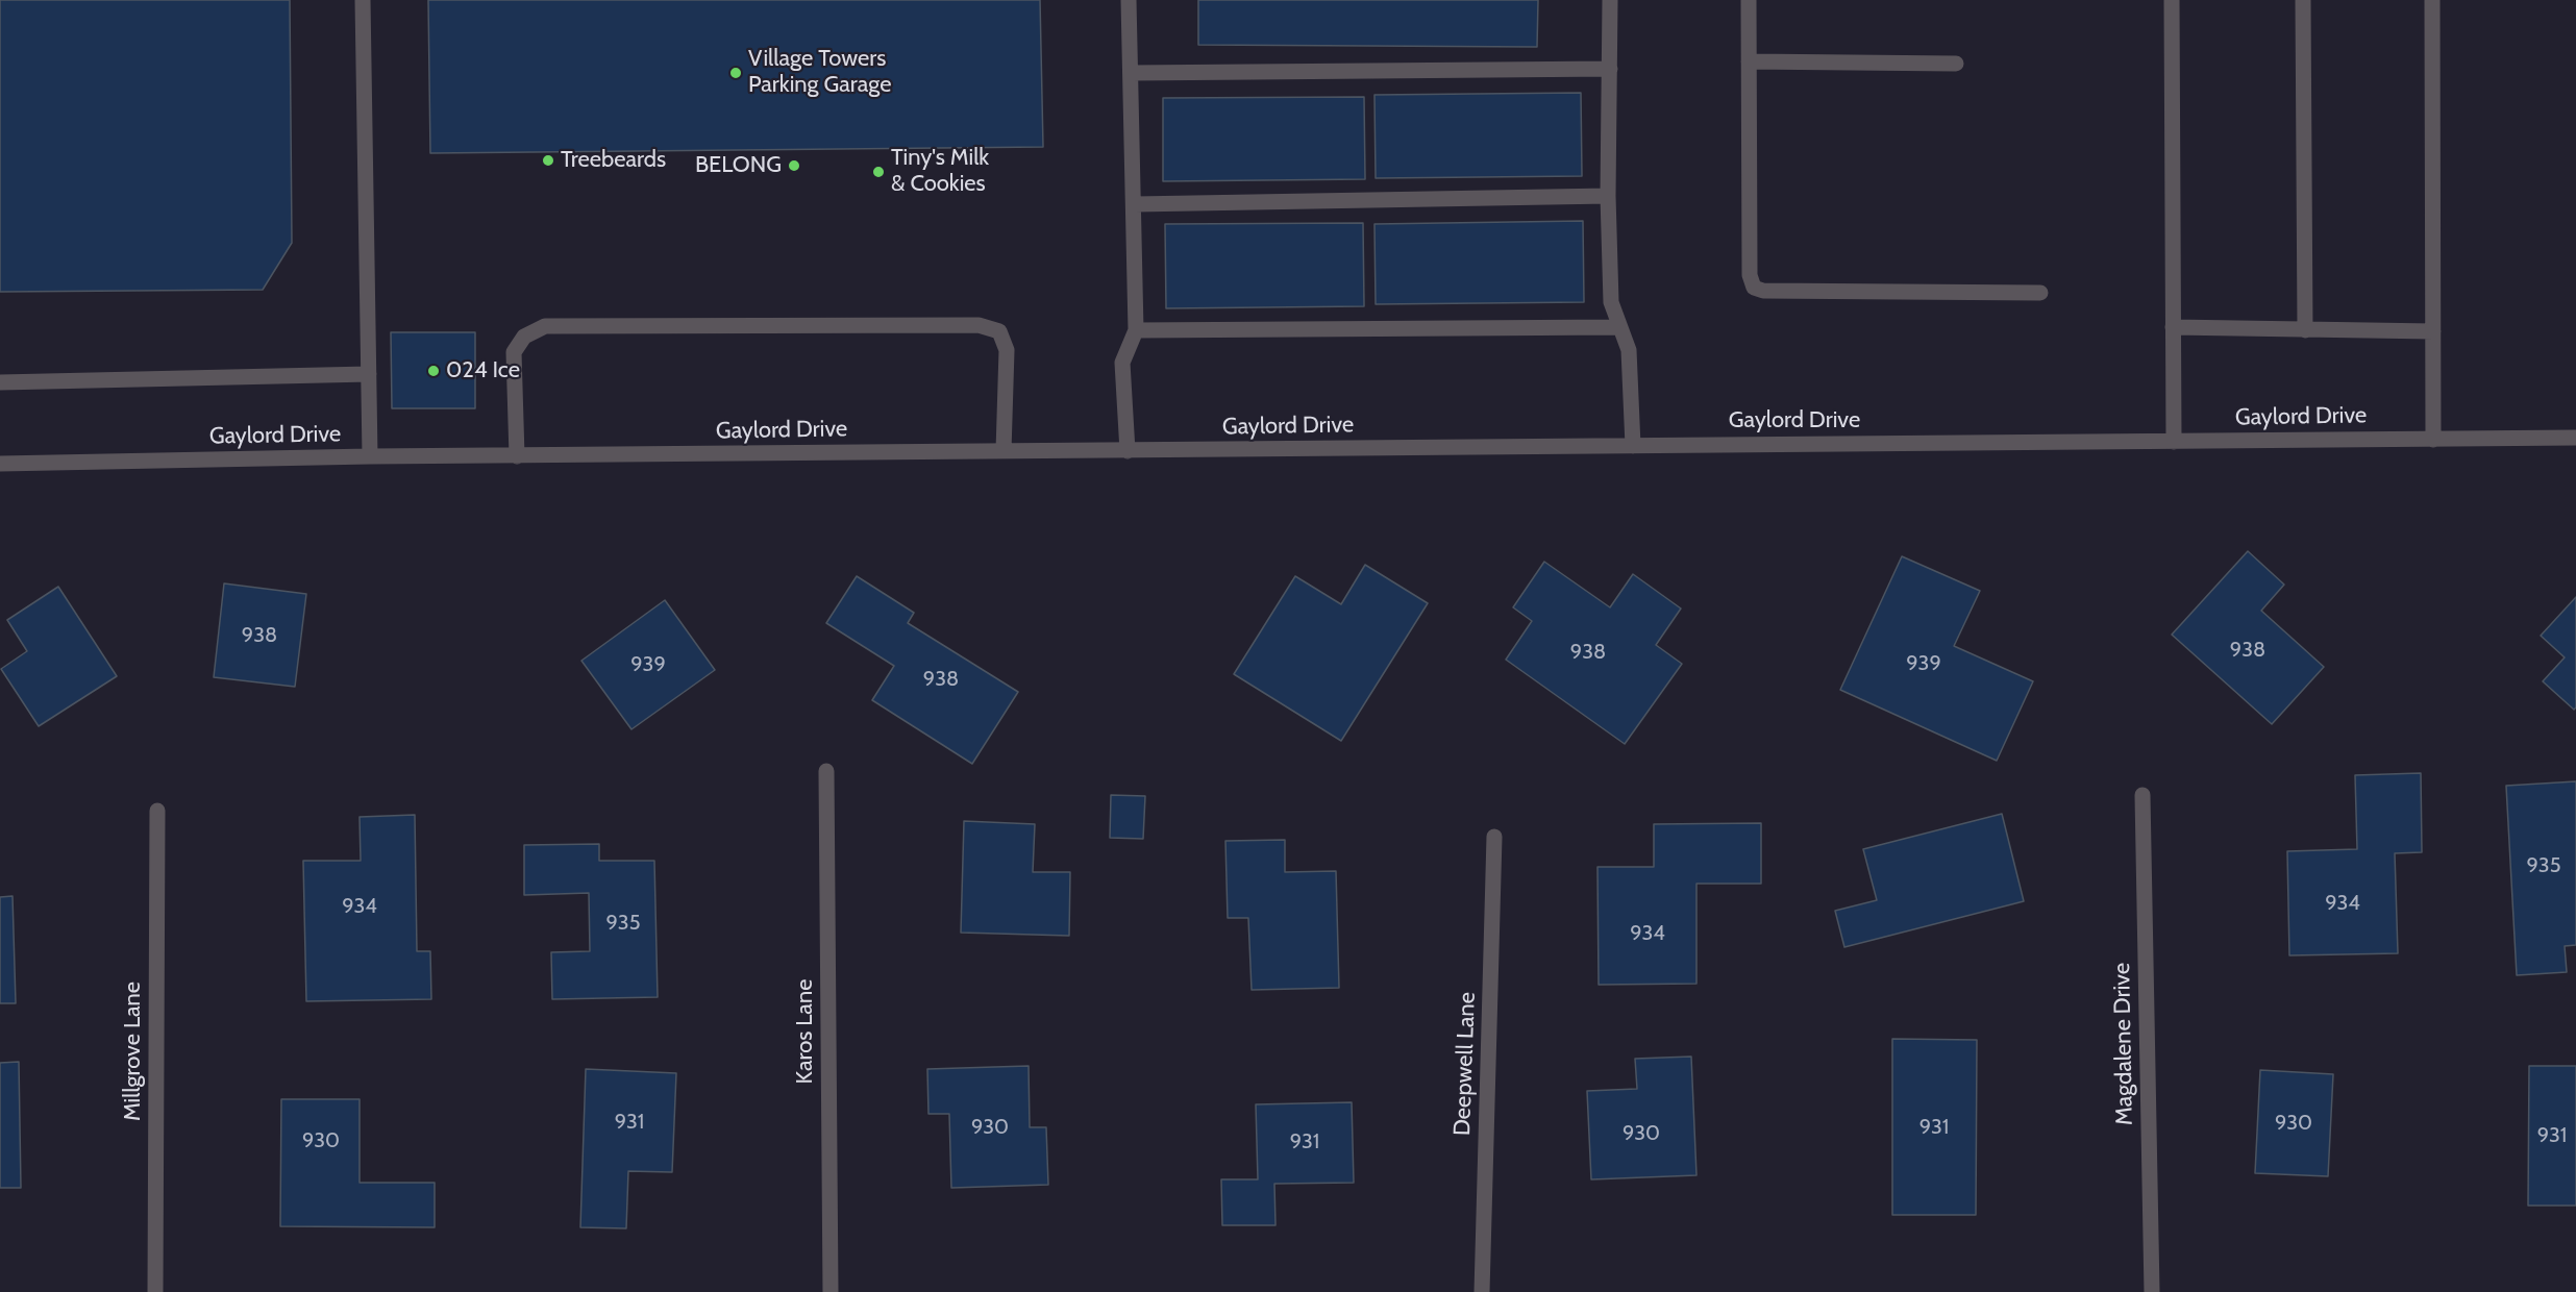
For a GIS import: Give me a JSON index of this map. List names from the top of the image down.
{
  "streets": {
    "street": [
      "Gaylord Drive",
      "Karos Lane",
      "Magdalene Drive",
      "Millgrove Lane",
      "Deepwell Lane"
    ]
  },
  "places": [
    "Village Towers Parking Garage",
    "Treebeards",
    "BELONG",
    "Tiny's Milk & Cookies",
    "024 Ice"
  ],
  "house_numbers": [
    "938",
    "938",
    "938",
    "939",
    "939",
    "938",
    "935",
    "934",
    "934",
    "935",
    "934",
    "931",
    "930",
    "930",
    "931",
    "930",
    "931",
    "930",
    "931"
  ]
}
